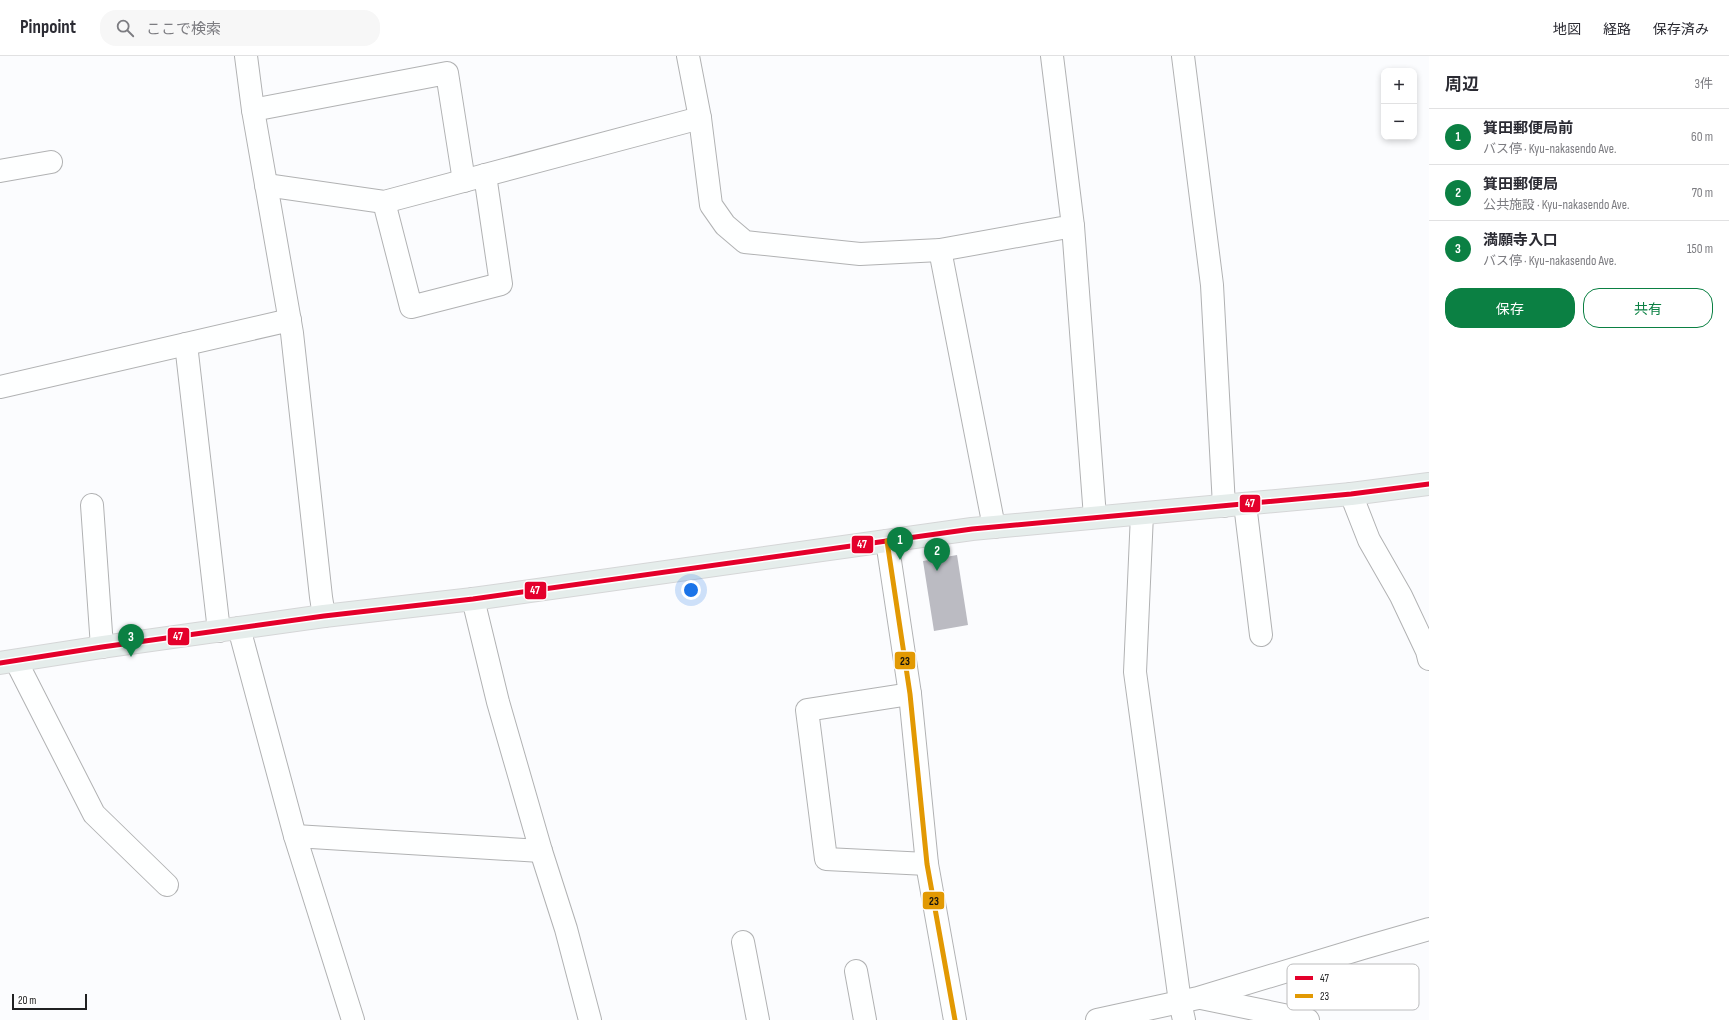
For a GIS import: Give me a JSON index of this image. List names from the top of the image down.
{
  "lines": ["transit line 47", "transit line 23"],
  "legend": ["47", "23"],
  "scale_bar": "20 m",
  "page": {
    "header": "Pinpoint",
    "search": "ここで検索",
    "nav": ["地図", "経路", "保存済み"],
    "heading": ["周辺", "3件"],
    "map_buttons": ["+", "−"],
    "list": [
      {
        "mark": "1",
        "name": "箕田郵便局前",
        "note": "バス停 · Kyu-nakasendo Ave.",
        "value": "60 m"
      },
      {
        "mark": "2",
        "name": "箕田郵便局",
        "note": "公共施設 · Kyu-nakasendo Ave.",
        "value": "70 m"
      },
      {
        "mark": "3",
        "name": "満願寺入口",
        "note": "バス停 · Kyu-nakasendo Ave.",
        "value": "150 m"
      }
    ],
    "buttons": ["保存", "共有"],
    "pins": ["1", "2", "3"],
    "scale": "20 m"
  }
}
